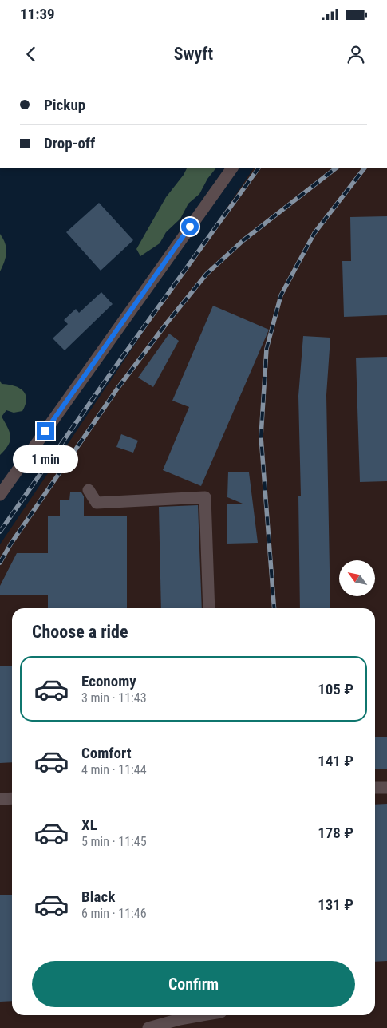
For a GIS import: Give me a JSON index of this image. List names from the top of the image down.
{
  "north": "top left",
  "page": {
    "status": "11:39",
    "header": "Swyft",
    "banner": ["Pickup", "Drop-off"],
    "bubble": "1 min",
    "heading": "Choose a ride",
    "list": [
      {
        "name": "Economy",
        "note": "3 min · 11:43",
        "value": "105 ₽"
      },
      {
        "name": "Comfort",
        "note": "4 min · 11:44",
        "value": "141 ₽"
      },
      {
        "name": "XL",
        "note": "5 min · 11:45",
        "value": "178 ₽"
      },
      {
        "name": "Black",
        "note": "6 min · 11:46",
        "value": "131 ₽"
      }
    ],
    "buttons": "Confirm"
  }
}
